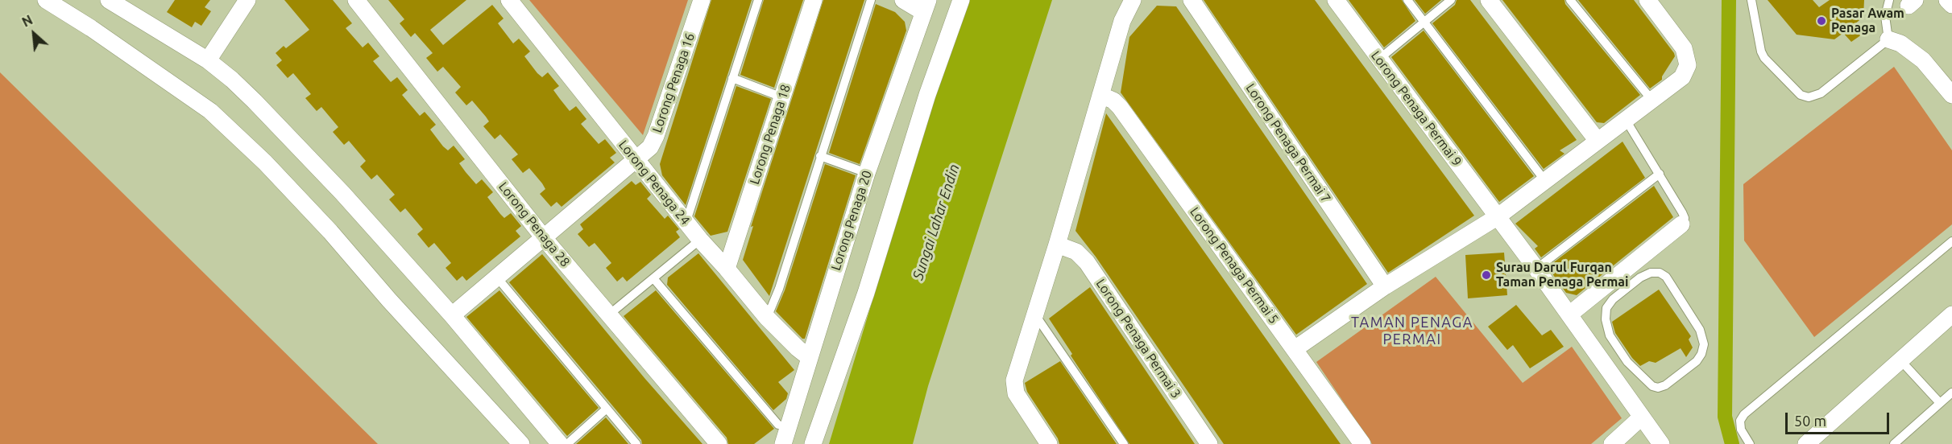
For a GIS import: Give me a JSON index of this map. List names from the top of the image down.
{
  "streets": {
    "street": [
      "Lorong Penaga 16",
      "Lorong Penaga Permai 9",
      "Lorong Penaga 18",
      "Lorong Penaga Permai 7",
      "Lorong Penaga 24",
      "Lorong Penaga 20",
      "Lorong Penaga 28",
      "Lorong Penaga Permai 5",
      "Lorong Penaga Permai 3"
    ]
  },
  "crossings": [
    ["Lorong Penaga 16", "Lorong Penaga 24"],
    ["Lorong Penaga 16", "Lorong Penaga 28"],
    ["Lorong Penaga 18", "Lorong Penaga 24"],
    ["Lorong Penaga 24", "Lorong Penaga 20"]
  ],
  "districts": ["TAMAN PENAGA PERMAI"],
  "water": ["Sungai Lahar Endin"],
  "places": ["Pasar Awam Penaga", "Surau Darul Furqan Taman Penaga Permai"],
  "scale_bar": "50 m",
  "north": "top left"
}
